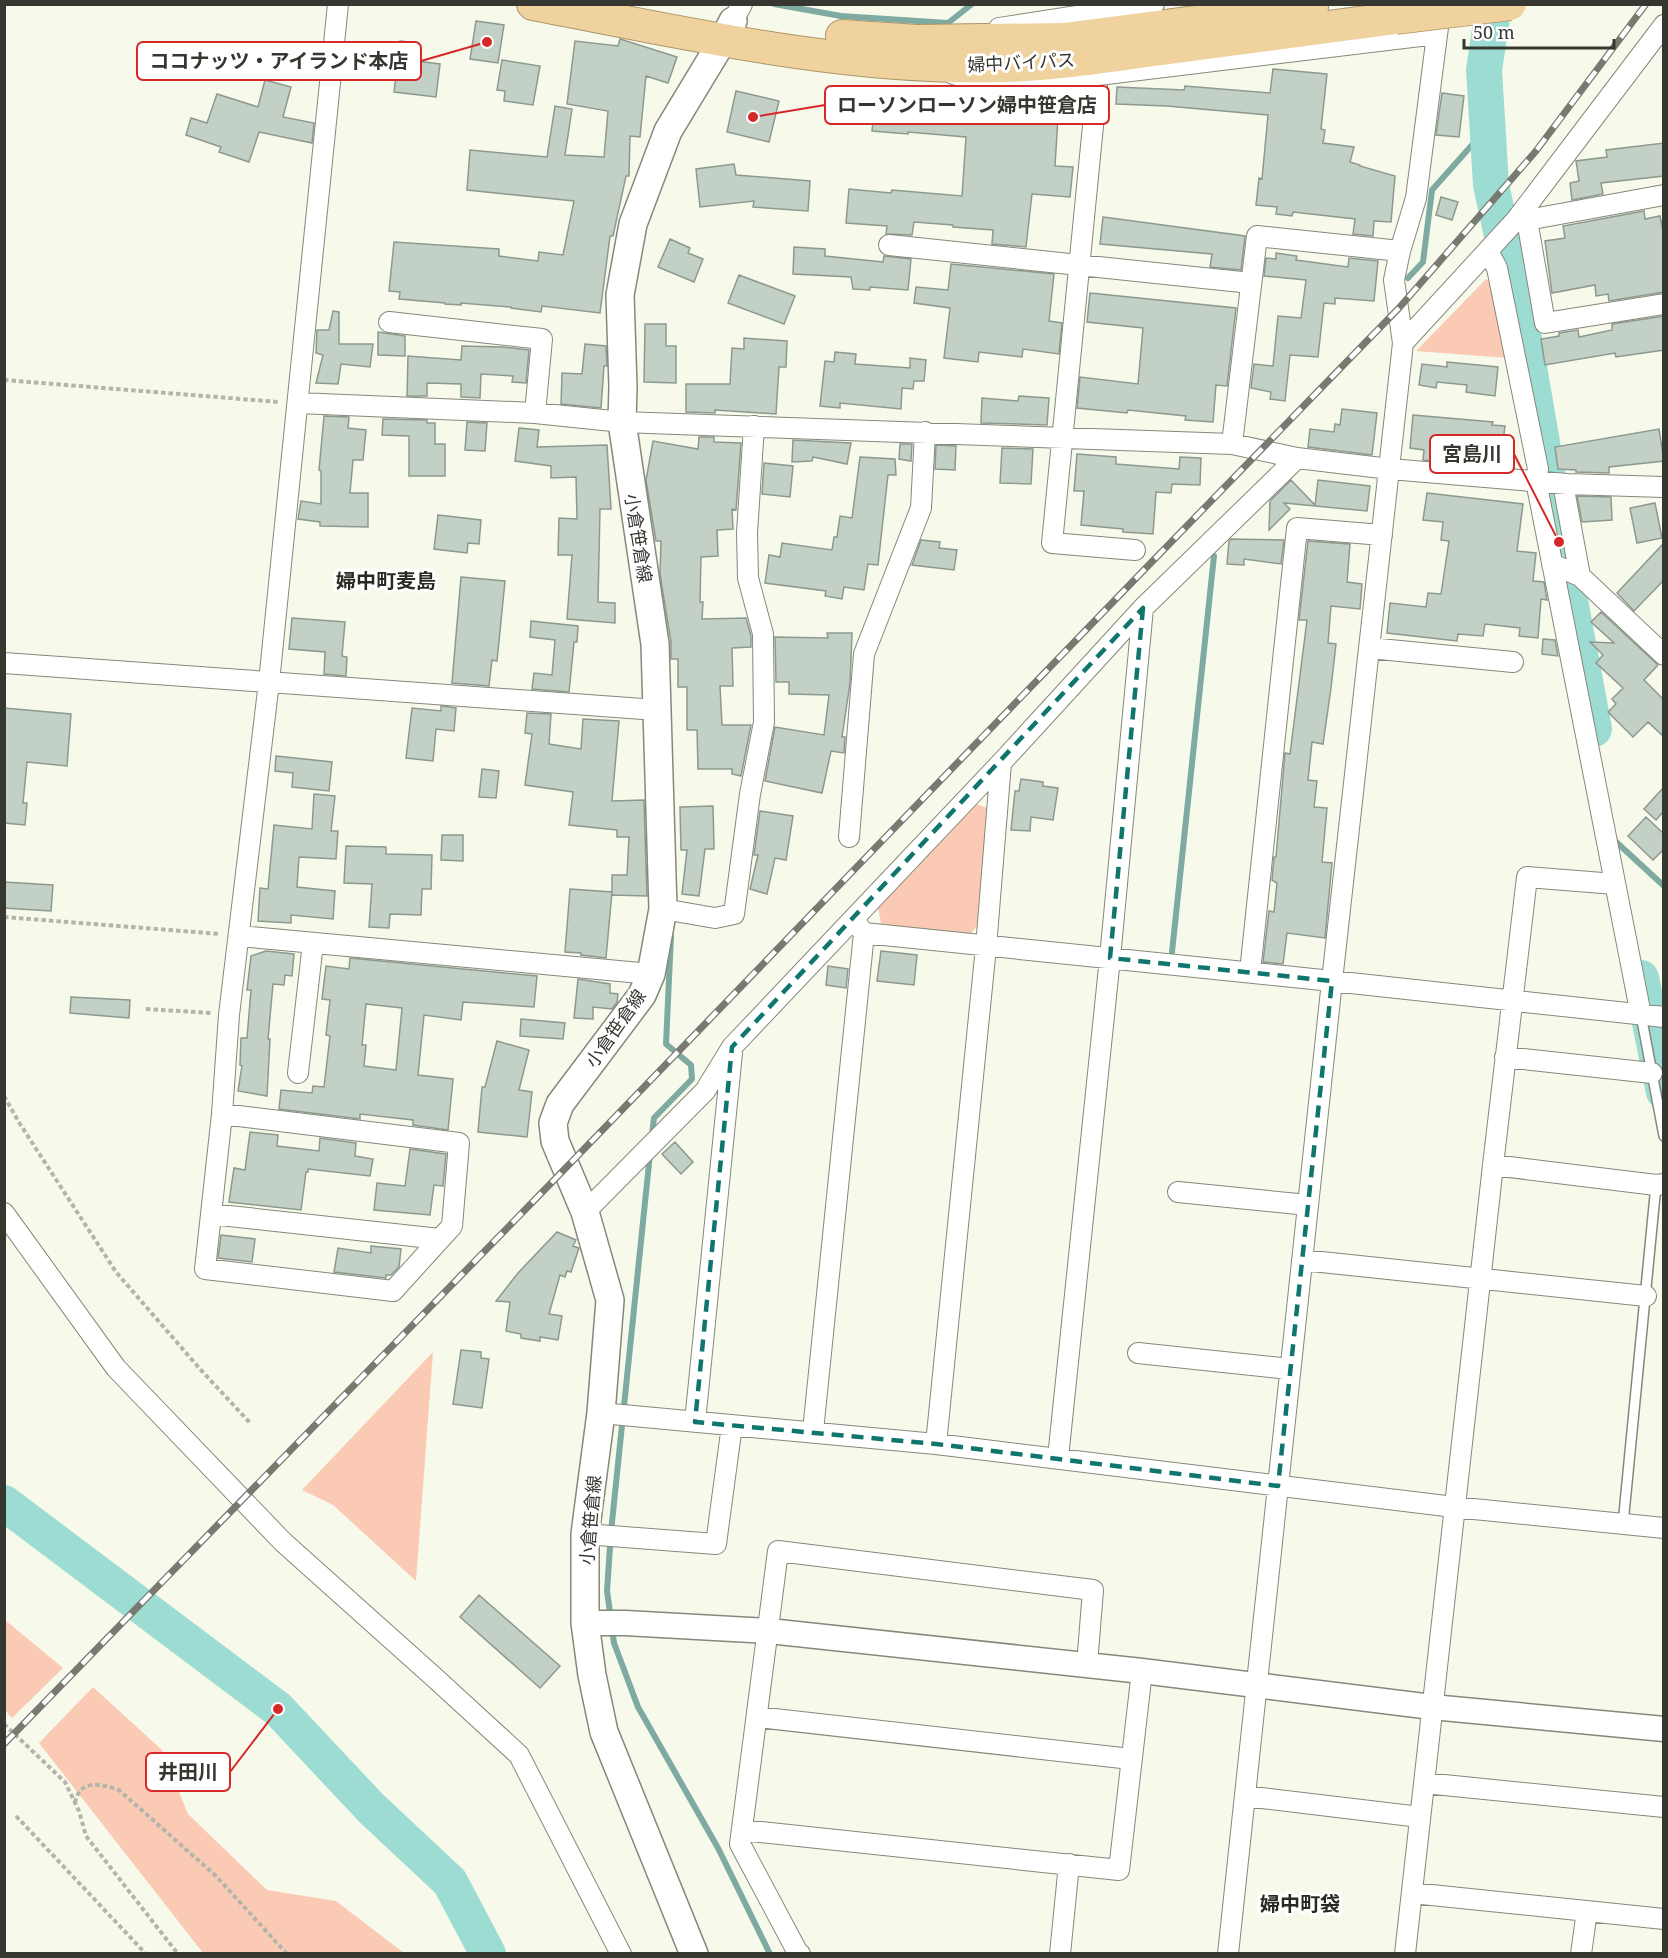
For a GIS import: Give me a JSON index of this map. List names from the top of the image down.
{
  "streets": {
    "highway": ["婦中バイパス"],
    "main road": ["小倉笹倉線"]
  },
  "crossings": [
    ["婦中バイパス", "小倉笹倉線"]
  ],
  "districts": ["婦中町麦島", "婦中町袋"],
  "places": [
    "ココナッツ・アイランド本店",
    "ローソンローソン婦中笹倉店",
    "宮島川",
    "井田川"
  ],
  "scale_bar": "50 m"
}
